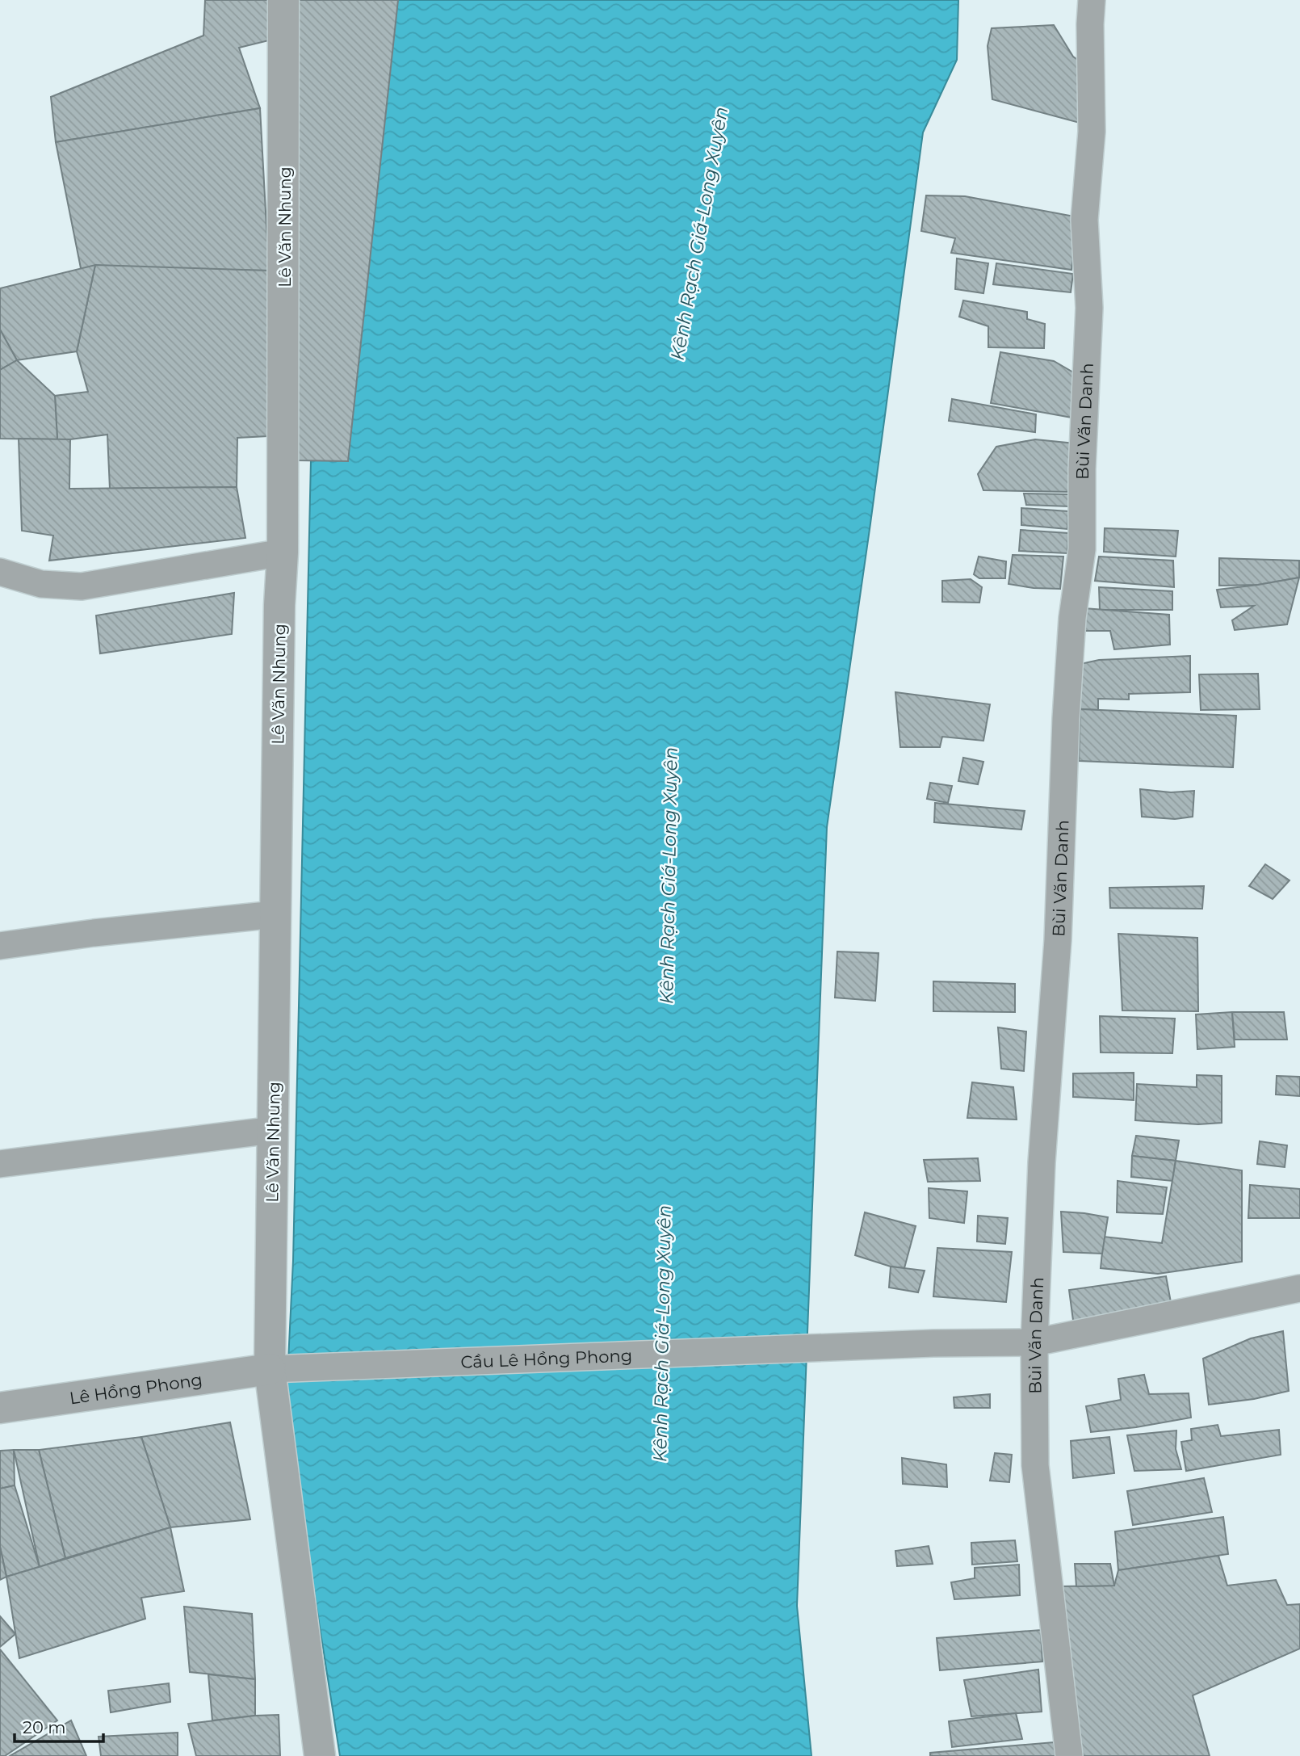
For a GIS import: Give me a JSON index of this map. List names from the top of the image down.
{
  "streets": {
    "street": [
      "Lê Văn Nhung",
      "Bùi Văn Danh",
      "Cầu Lê Hồng Phong",
      "Lê Hồng Phong"
    ]
  },
  "crossings": [
    ["Lê Văn Nhung", "Cầu Lê Hồng Phong"],
    ["Lê Văn Nhung", "Lê Hồng Phong"],
    ["Bùi Văn Danh", "Cầu Lê Hồng Phong"],
    ["Cầu Lê Hồng Phong", "Lê Hồng Phong"]
  ],
  "water": ["Kênh Rạch Giá-Long Xuyên"],
  "scale_bar": "20 m"
}
